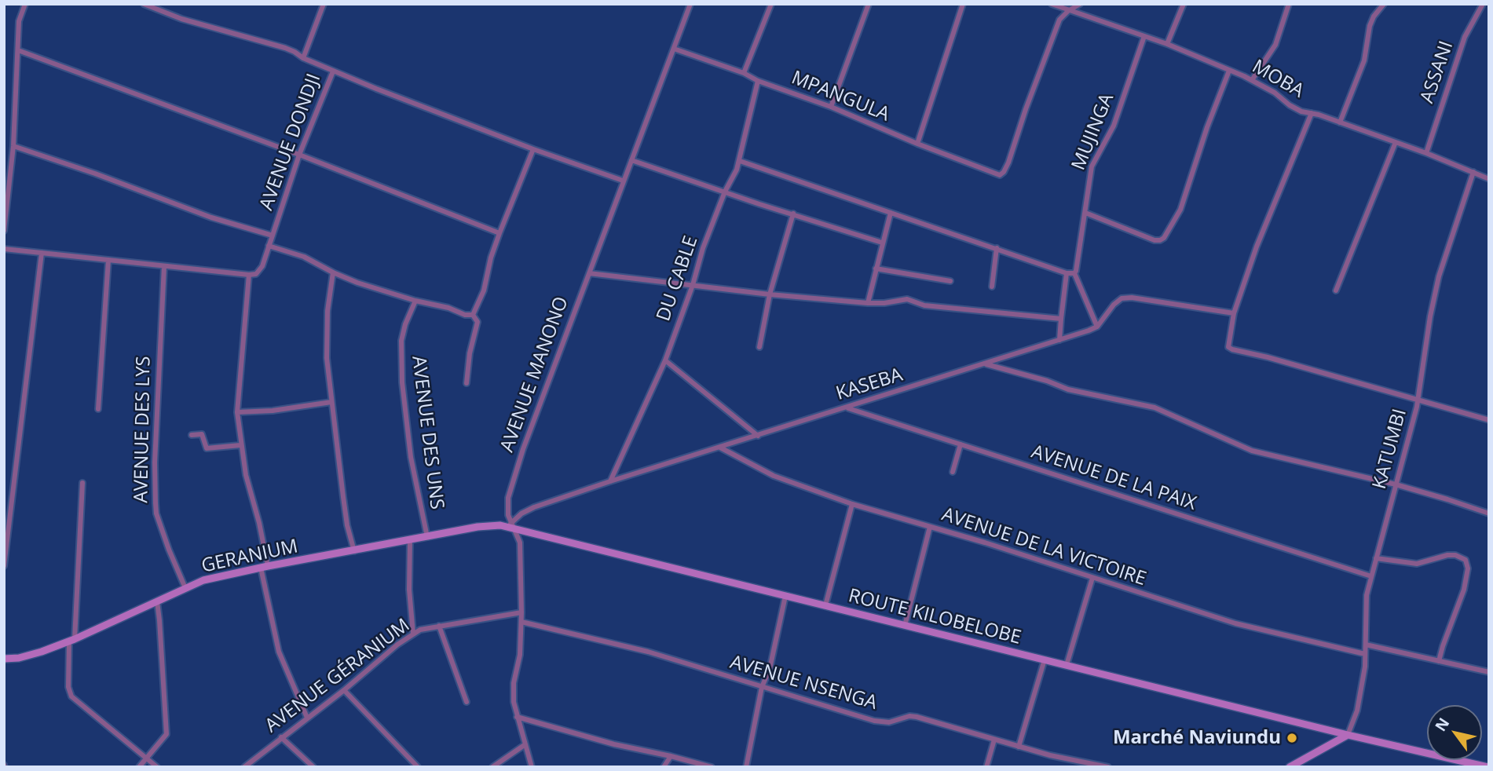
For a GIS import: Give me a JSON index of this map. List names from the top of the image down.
{
  "streets": {
    "street": [
      "ASSANI",
      "MOBA",
      "MPANGULA",
      "MUJINGA",
      "AVENUE DONDJI",
      "DU CABLE",
      "AVENUE MANONO",
      "KASEBA",
      "AVENUE DES LYS",
      "AVENUE DES UNS",
      "KATUMBI",
      "AVENUE DE LA PAIX",
      "AVENUE DE LA VICTOIRE",
      "GERANIUM",
      "ROUTE KILOBELOBE",
      "AVENUE GÉRANIUM",
      "AVENUE NSENGA"
    ]
  },
  "crossings": [
    ["ASSANI", "MOBA"],
    ["MOBA", "MPANGULA"],
    ["MOBA", "MUJINGA"],
    ["MOBA", "KATUMBI"],
    ["MPANGULA", "DU CABLE"],
    ["MPANGULA", "AVENUE MANONO"],
    ["DU CABLE", "KASEBA"],
    ["AVENUE MANONO", "KASEBA"],
    ["AVENUE MANONO", "GERANIUM"],
    ["AVENUE MANONO", "ROUTE KILOBELOBE"],
    ["AVENUE MANONO", "AVENUE GÉRANIUM"],
    ["AVENUE MANONO", "AVENUE NSENGA"],
    ["KASEBA", "AVENUE DE LA PAIX"],
    ["KASEBA", "AVENUE DE LA VICTOIRE"],
    ["KASEBA", "GERANIUM"],
    ["KASEBA", "ROUTE KILOBELOBE"],
    ["AVENUE DES LYS", "GERANIUM"],
    ["AVENUE DES UNS", "GERANIUM"],
    ["KATUMBI", "AVENUE DE LA PAIX"],
    ["KATUMBI", "AVENUE DE LA VICTOIRE"],
    ["KATUMBI", "ROUTE KILOBELOBE"],
    ["GERANIUM", "ROUTE KILOBELOBE"]
  ],
  "places": ["Marché Naviundu"],
  "north": "top left"
}
